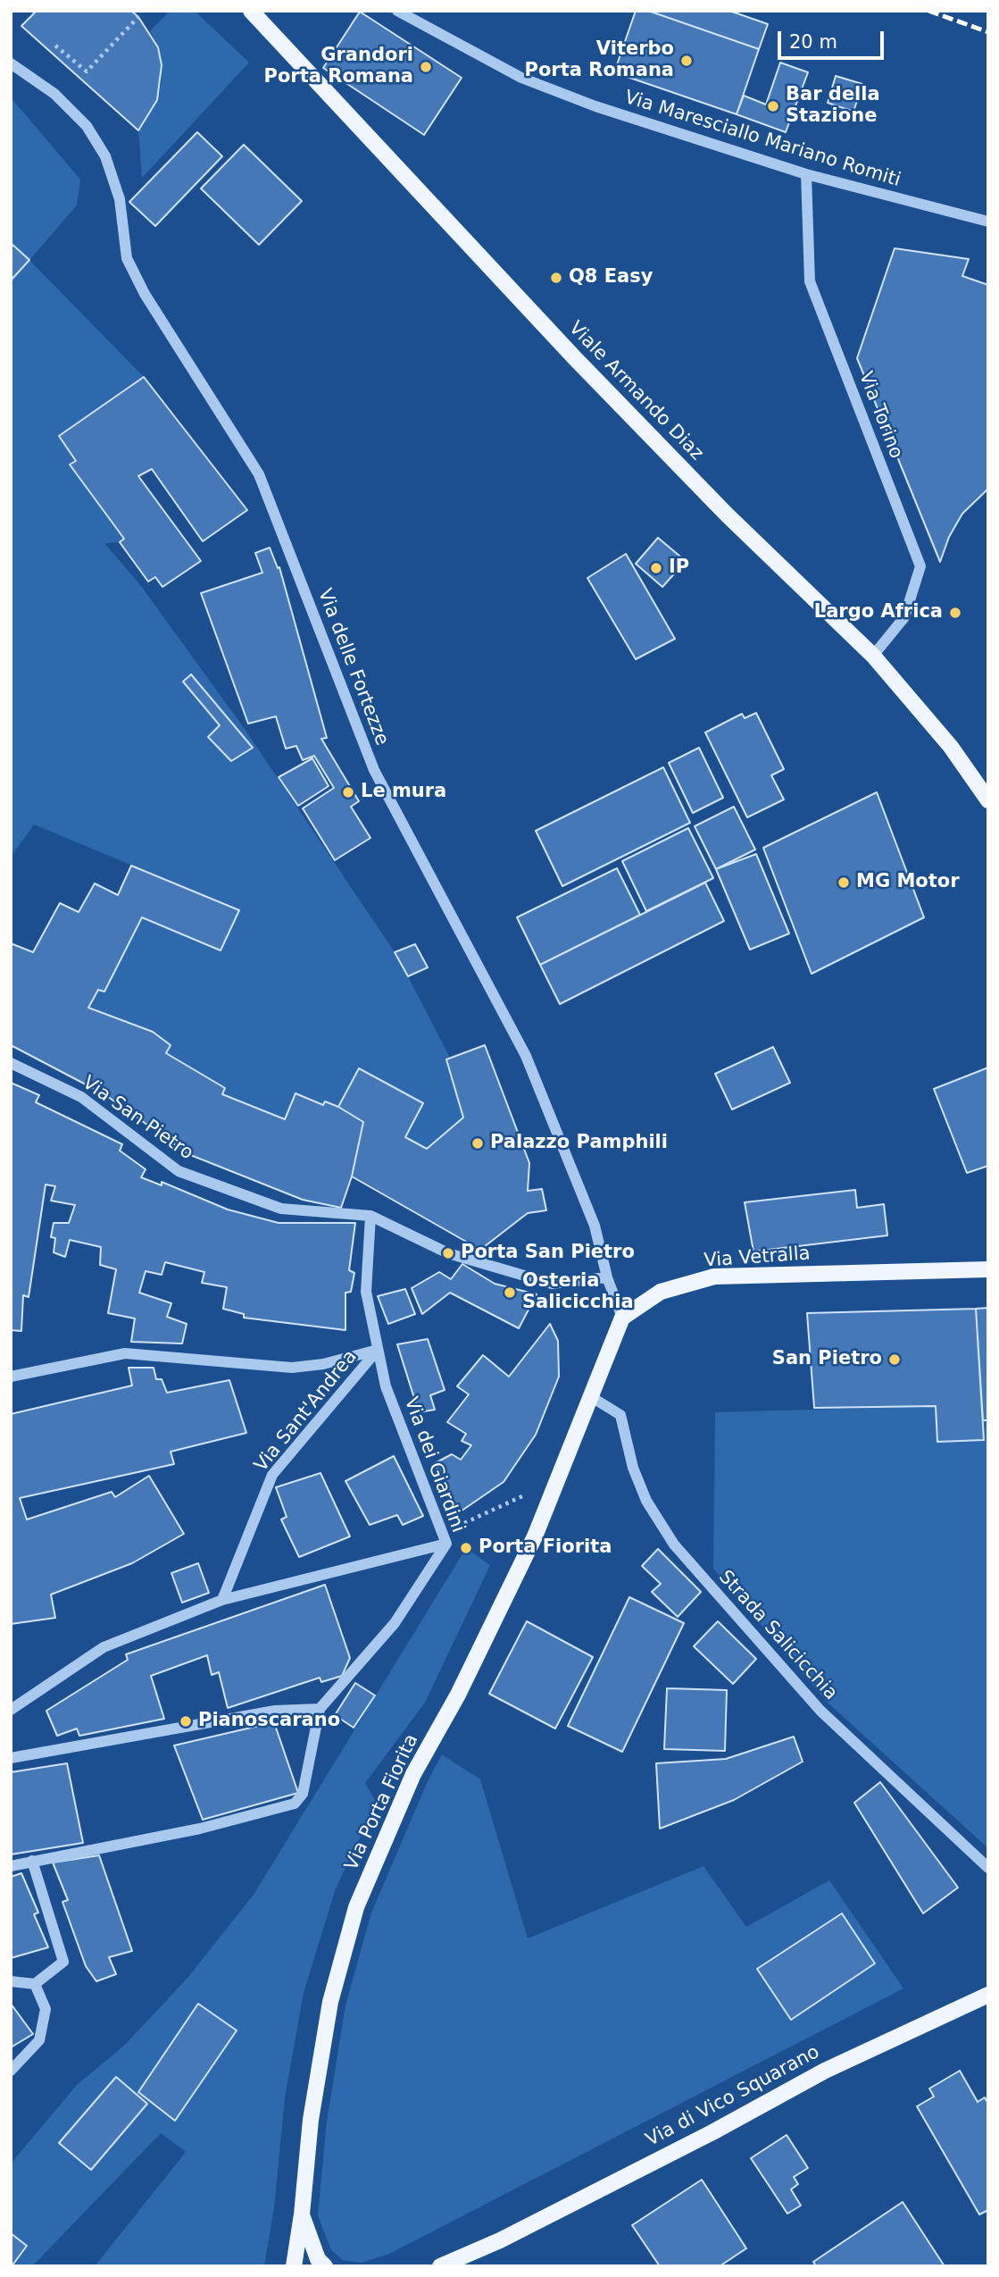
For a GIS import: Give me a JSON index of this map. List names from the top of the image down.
{
  "streets": {
    "main road": [
      "Viale Armando Diaz",
      "Via Vetralla",
      "Via Porta Fiorita",
      "Via di Vico Squarano"
    ],
    "street": [
      "Via Maresciallo Mariano Romiti",
      "Via Torino",
      "Via delle Fortezze",
      "Via San Pietro",
      "Via Sant'Andrea",
      "Via dei Giardini",
      "Strada Salicicchia"
    ]
  },
  "crossings": [
    ["Via Maresciallo Mariano Romiti", "Via Torino"],
    ["Viale Armando Diaz", "Via Torino"],
    ["Via delle Fortezze", "Via San Pietro"],
    ["Via delle Fortezze", "Via Vetralla"],
    ["Via San Pietro", "Via dei Giardini"],
    ["Via Sant'Andrea", "Via dei Giardini"],
    ["Strada Salicicchia", "Via Porta Fiorita"]
  ],
  "places": [
    "Viterbo Porta Romana",
    "Grandori Porta Romana",
    "Bar della Stazione",
    "Q8 Easy",
    "IP",
    "Largo Africa",
    "Le mura",
    "MG Motor",
    "Palazzo Pamphili",
    "Porta San Pietro",
    "Osteria Salicicchia",
    "San Pietro",
    "Porta Fiorita",
    "Pianoscarano"
  ],
  "scale_bar": "20 m"
}
